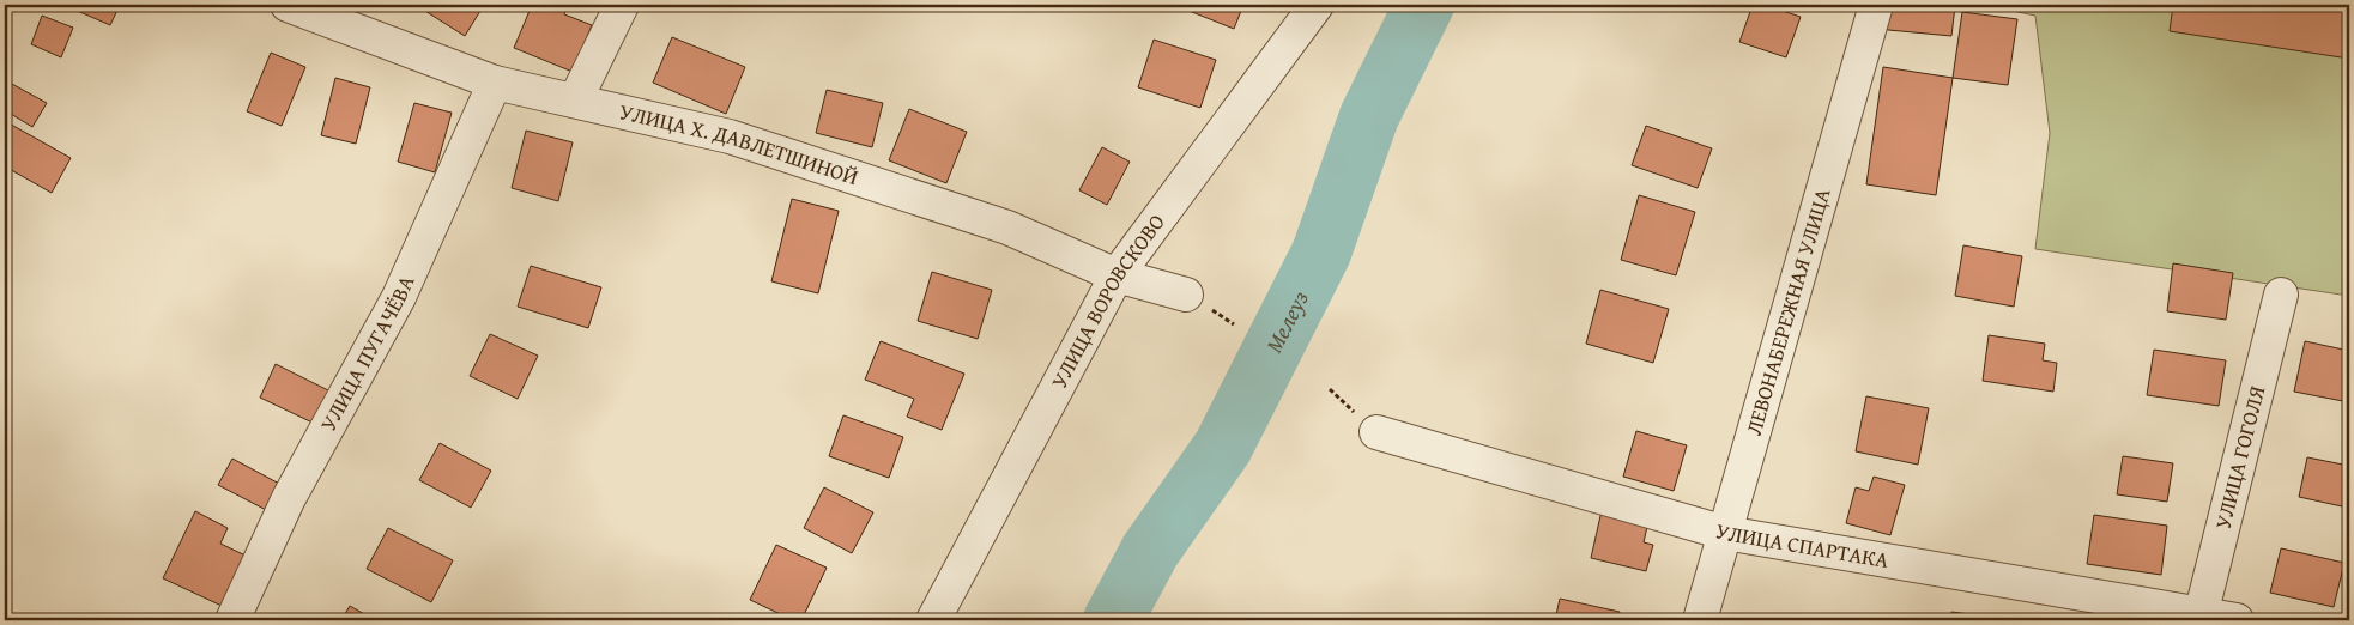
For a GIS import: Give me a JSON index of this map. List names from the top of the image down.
{
  "streets": {
    "street": [
      "УЛИЦА Х. ДАВЛЕТШИНОЙ",
      "УЛИЦА ВОРОВСКОВО",
      "ЛЕВОНАБЕРЕЖНАЯ УЛИЦА",
      "УЛИЦА ПУГАЧЁВА",
      "УЛИЦА ГОГОЛЯ",
      "УЛИЦА СПАРТАКА"
    ]
  },
  "crossings": [
    ["УЛИЦА Х. ДАВЛЕТШИНОЙ", "УЛИЦА ВОРОВСКОВО"],
    ["УЛИЦА Х. ДАВЛЕТШИНОЙ", "УЛИЦА ПУГАЧЁВА"],
    ["ЛЕВОНАБЕРЕЖНАЯ УЛИЦА", "УЛИЦА СПАРТАКА"],
    ["УЛИЦА ГОГОЛЯ", "УЛИЦА СПАРТАКА"]
  ],
  "water": ["Мелеуз"]
}
